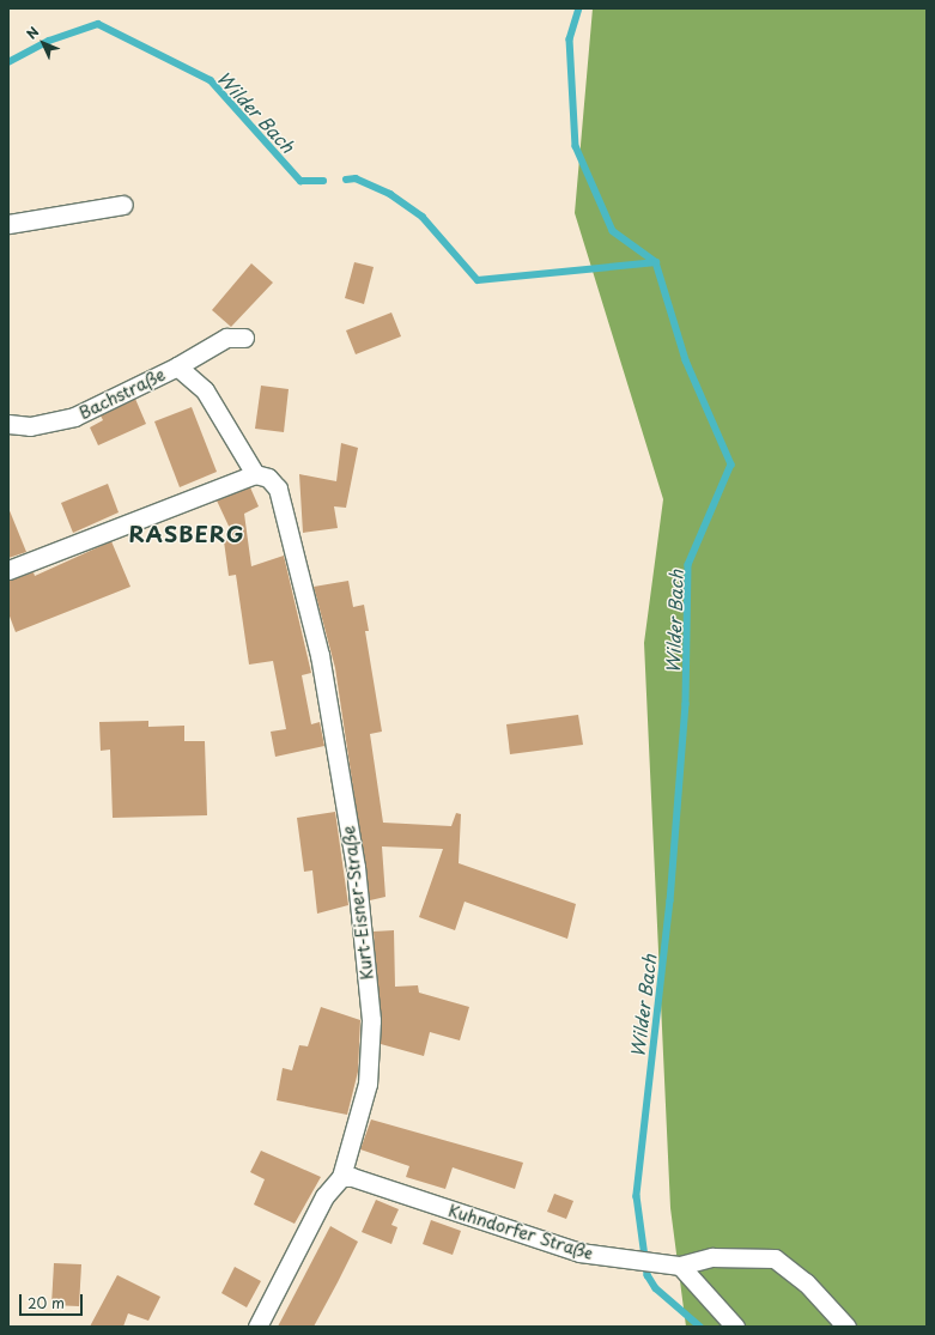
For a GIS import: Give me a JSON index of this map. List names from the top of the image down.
{
  "streets": {
    "street": ["Bachstraße", "Kurt-Eisner-Straße", "Kuhndorfer Straße"]
  },
  "crossings": [
    ["Bachstraße", "Kurt-Eisner-Straße"],
    ["Kurt-Eisner-Straße", "Kuhndorfer Straße"]
  ],
  "districts": ["RASBERG"],
  "water": ["Wilder Bach"],
  "scale_bar": "20 m",
  "north": "top left"
}
